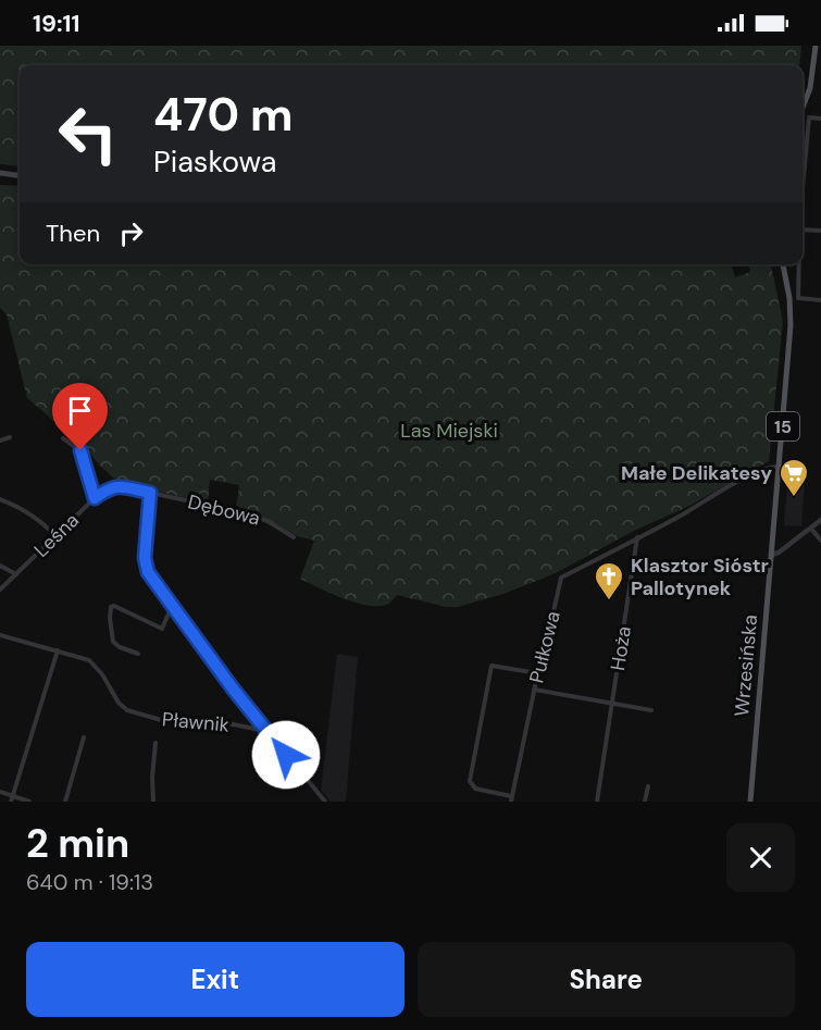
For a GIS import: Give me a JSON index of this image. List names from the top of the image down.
{
  "streets": {
    "main road": ["15", "Wrzesińska"],
    "street": [
      "Dębowa",
      "Leśna",
      "Pułkowa",
      "Hoża",
      "Pławnik"
    ]
  },
  "crossings": [
    ["Dębowa", "Leśna"],
    ["Pułkowa", "Hoża"]
  ],
  "parks": ["Las Miejski"],
  "places": {
    "supermarket": ["Małe Delikatesy"],
    "church": ["Klasztor Sióstr Pallotynek"]
  },
  "page": {
    "status": "19:11",
    "turn": ["470 m", "Piaskowa"],
    "then": "Then",
    "heading": ["2 min", "640 m · 19:13"],
    "buttons": ["Exit", "Share"]
  }
}
